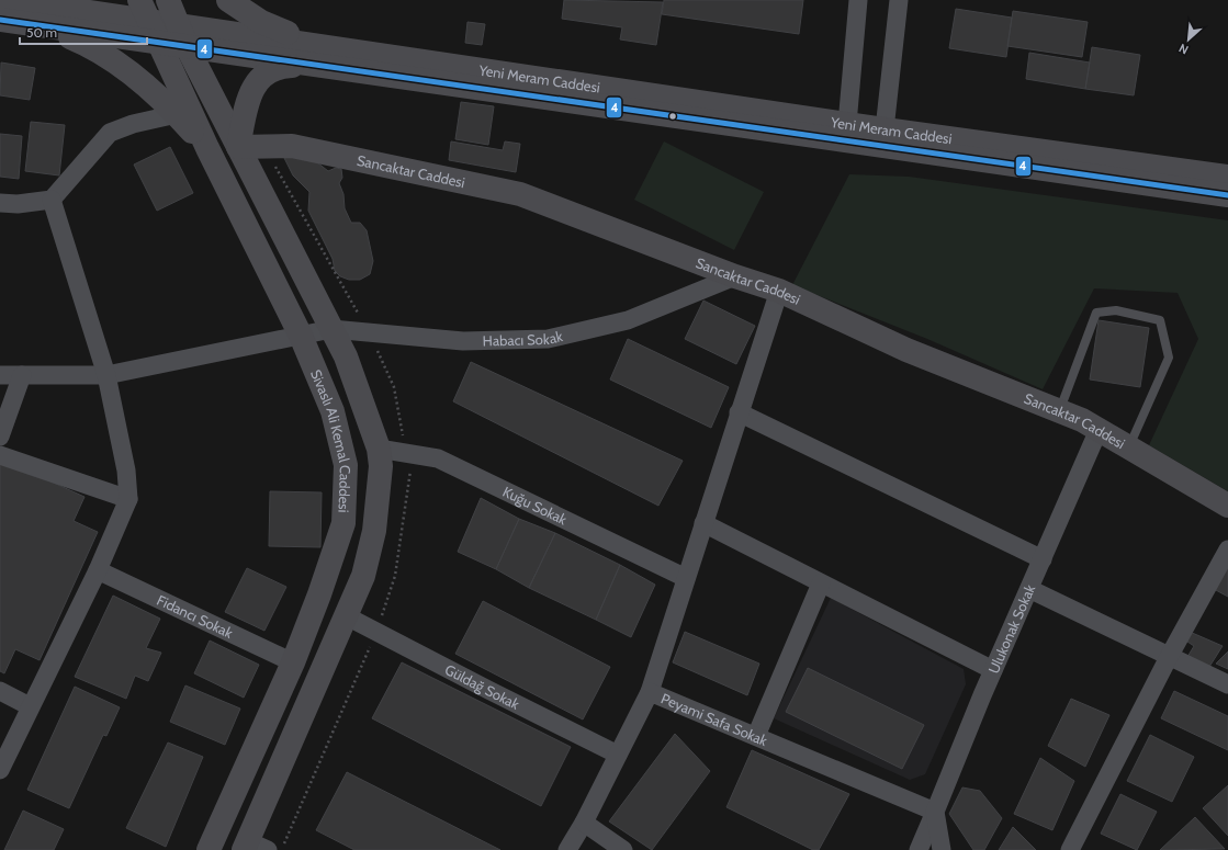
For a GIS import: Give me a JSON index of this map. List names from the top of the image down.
{
  "streets": {
    "main road": ["Yeni Meram Caddesi", "Sancaktar Caddesi", "Sivaslı Ali Kemal Caddesi"],
    "street": [
      "Habacı Sokak",
      "Kuğu Sokak",
      "Fidancı Sokak",
      "Ulukonak Sokak",
      "Güldağ Sokak",
      "Peyami Safa Sokak"
    ]
  },
  "crossings": [
    ["Yeni Meram Caddesi", "Sivaslı Ali Kemal Caddesi"],
    ["Sancaktar Caddesi", "Habacı Sokak"],
    ["Sancaktar Caddesi", "Ulukonak Sokak"],
    ["Habacı Sokak", "Sivaslı Ali Kemal Caddesi"],
    ["Sivaslı Ali Kemal Caddesi", "Fidancı Sokak"],
    ["Ulukonak Sokak", "Peyami Safa Sokak"],
    ["Güldağ Sokak", "Peyami Safa Sokak"]
  ],
  "lines": ["transit line 4"],
  "scale_bar": "50 m",
  "north": "bottom left"
}
